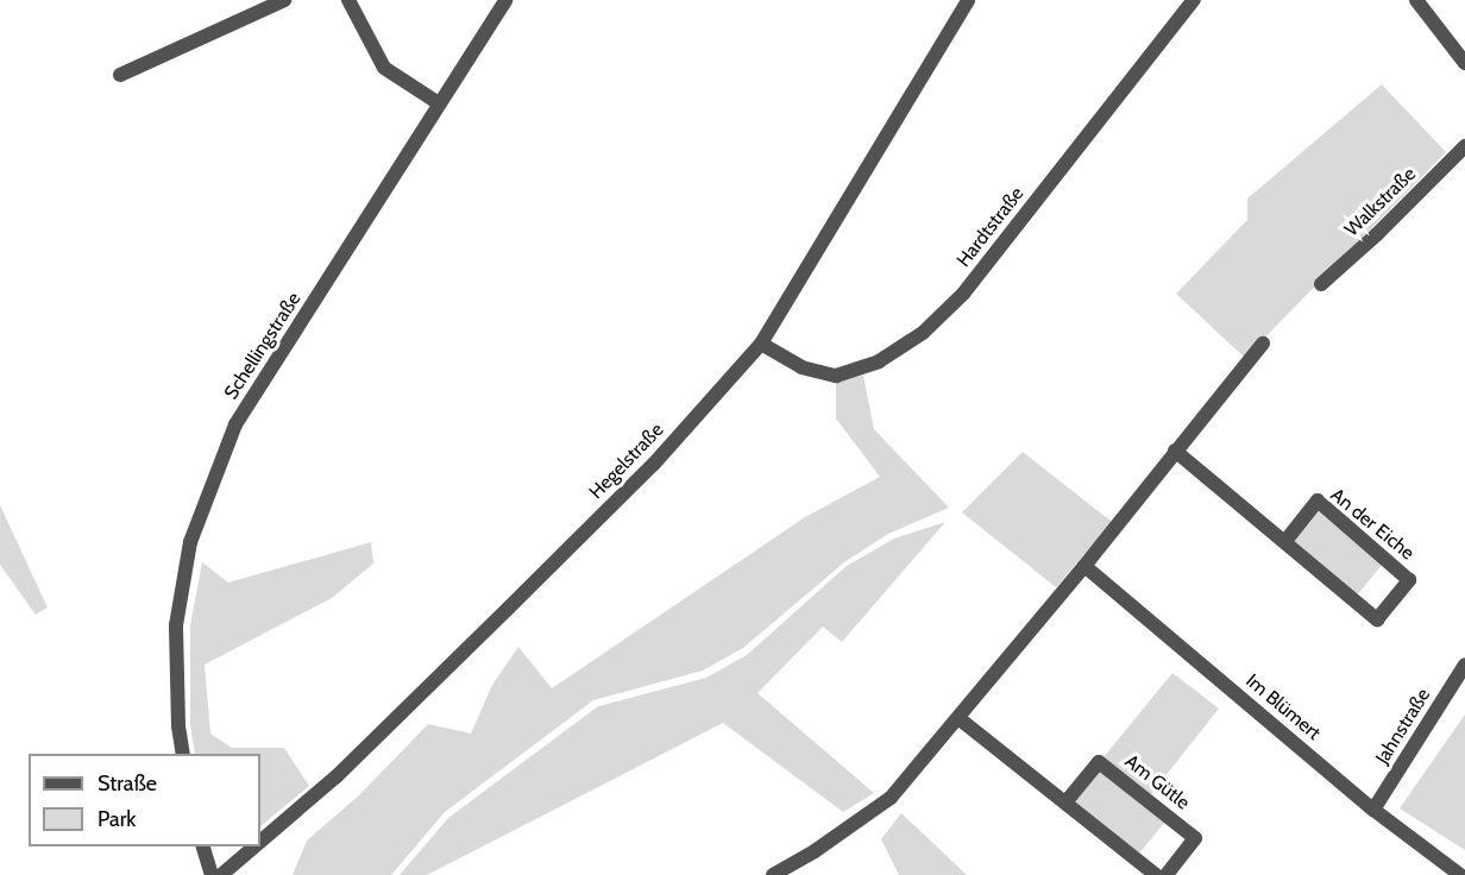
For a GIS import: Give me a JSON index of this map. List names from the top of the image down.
{
  "streets": {
    "street": [
      "Walkstraße",
      "Hardtstraße",
      "Schellingstraße",
      "Hegelstraße",
      "An der Eiche",
      "Im Blümert",
      "Jahnstraße",
      "Am Gütle"
    ]
  },
  "crossings": [
    ["Hardtstraße", "Hegelstraße"],
    ["Im Blümert", "Jahnstraße"]
  ],
  "legend": ["Straße", "Park"]
}
